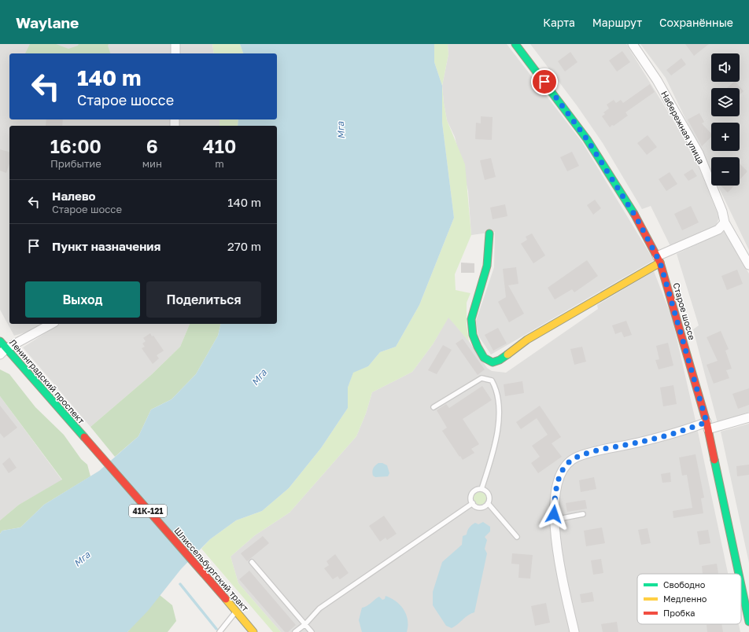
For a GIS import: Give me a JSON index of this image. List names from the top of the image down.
{
  "streets": {
    "street": [
      "Набережная улица",
      "Старое шоссе",
      "Ленинградский проспект",
      "41К-121",
      "Шлиссельбургский тракт"
    ]
  },
  "crossings": [
    ["Ленинградский проспект", "Шлиссельбургский тракт"]
  ],
  "water": ["Мга"],
  "legend": ["Свободно", "Медленно", "Пробка"],
  "page": {
    "header": "Waylane",
    "nav": ["Карта", "Маршрут", "Сохранённые"],
    "map_buttons": ["+", "−"],
    "turn": ["140 m", "Старое шоссе"],
    "eta": [
      "16:00",
      "Прибытие",
      "6",
      "мин",
      "410",
      "m"
    ],
    "list": [
      {
        "name": "Налево",
        "note": "Старое шоссе",
        "value": "140 m"
      },
      {
        "name": "Пункт назначения",
        "value": "270 m"
      }
    ],
    "buttons": ["Выход", "Поделиться"]
  }
}
